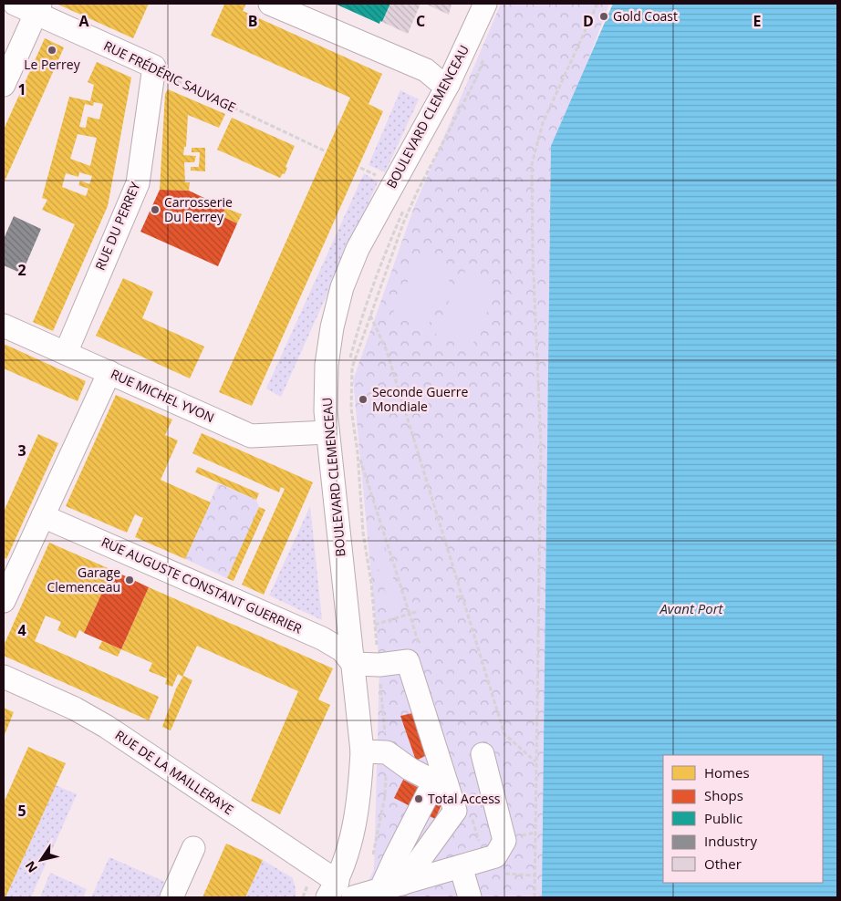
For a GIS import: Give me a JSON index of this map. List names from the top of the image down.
{
  "streets": {
    "street": [
      "RUE FRÉDÉRIC SAUVAGE",
      "BOULEVARD CLEMENCEAU",
      "RUE DU PERREY",
      "RUE MICHEL YVON",
      "RUE AUGUSTE CONSTANT GUERRIER",
      "RUE DE LA MAILLERAYE"
    ]
  },
  "crossings": [
    ["RUE FRÉDÉRIC SAUVAGE", "RUE DU PERREY"],
    ["BOULEVARD CLEMENCEAU", "RUE MICHEL YVON"],
    ["BOULEVARD CLEMENCEAU", "RUE AUGUSTE CONSTANT GUERRIER"],
    ["BOULEVARD CLEMENCEAU", "RUE DE LA MAILLERAYE"],
    ["RUE DU PERREY", "RUE MICHEL YVON"]
  ],
  "water": ["Avant Port"],
  "places": [
    "Gold Coast",
    "Le Perrey",
    "Carrosserie Du Perrey",
    "Seconde Guerre Mondiale",
    "Garage Clemenceau",
    "Total Access"
  ],
  "legend": [
    "Homes",
    "Shops",
    "Public",
    "Industry",
    "Other"
  ],
  "north": "bottom left",
  "grid": {
    "columns": [
      "A",
      "B",
      "C",
      "D",
      "E"
    ],
    "rows": [
      "1",
      "2",
      "3",
      "4",
      "5"
    ]
  }
}
